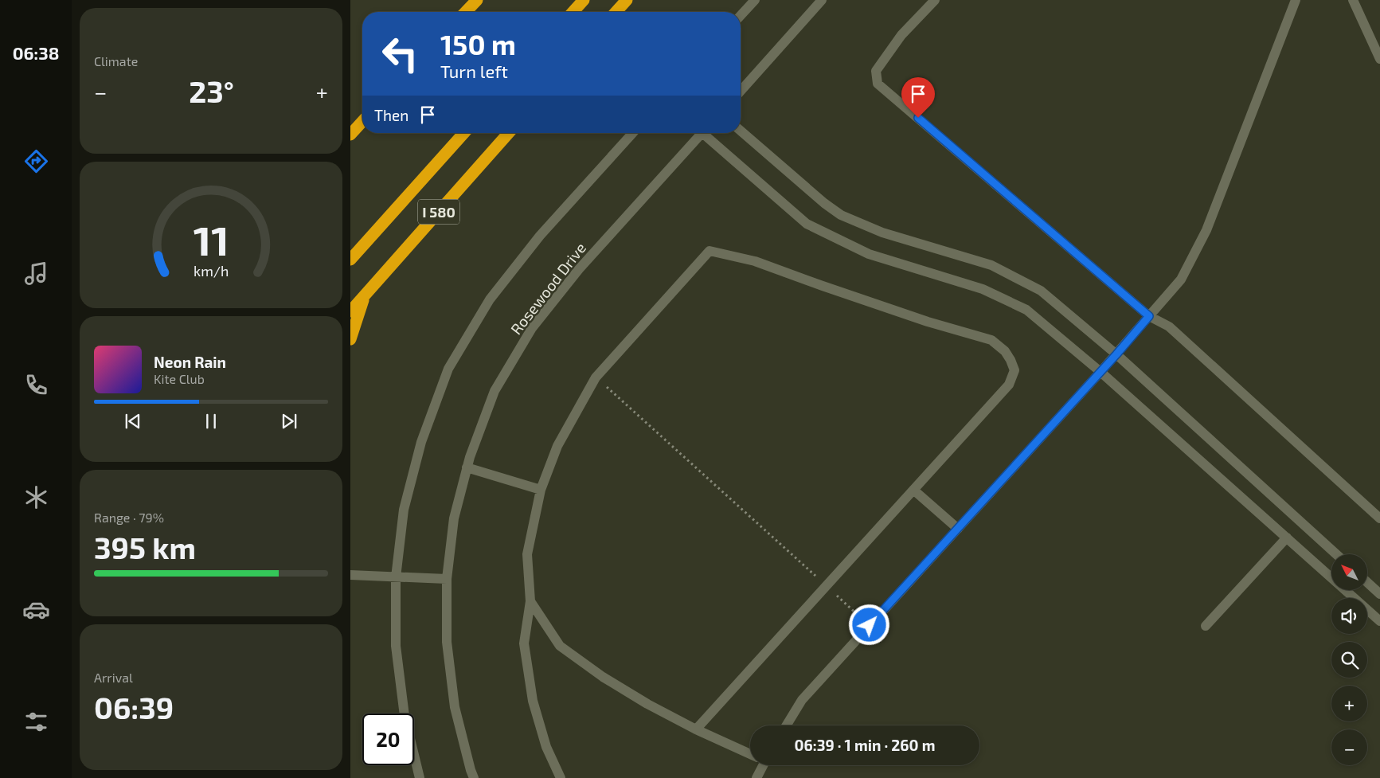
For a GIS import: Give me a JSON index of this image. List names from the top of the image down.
{
  "streets": {
    "highway": ["I 580"],
    "street": ["Rosewood Drive"]
  },
  "north": "top left",
  "page": {
    "tabs": "06:38",
    "tile": [
      "Climate",
      ["Range · 79%", "395 km"],
      ["Arrival", "06:39"]
    ],
    "turn": ["150 m", "Turn left"],
    "heat": ["−", "23°", "+"],
    "then": "Then",
    "song": ["Neon Rain", "Kite Club"],
    "map_buttons": ["+", "−"],
    "limit": "20",
    "trip": "06:39 · 1 min · 260 m",
    "gauge": ["11", "km/h"]
  }
}
